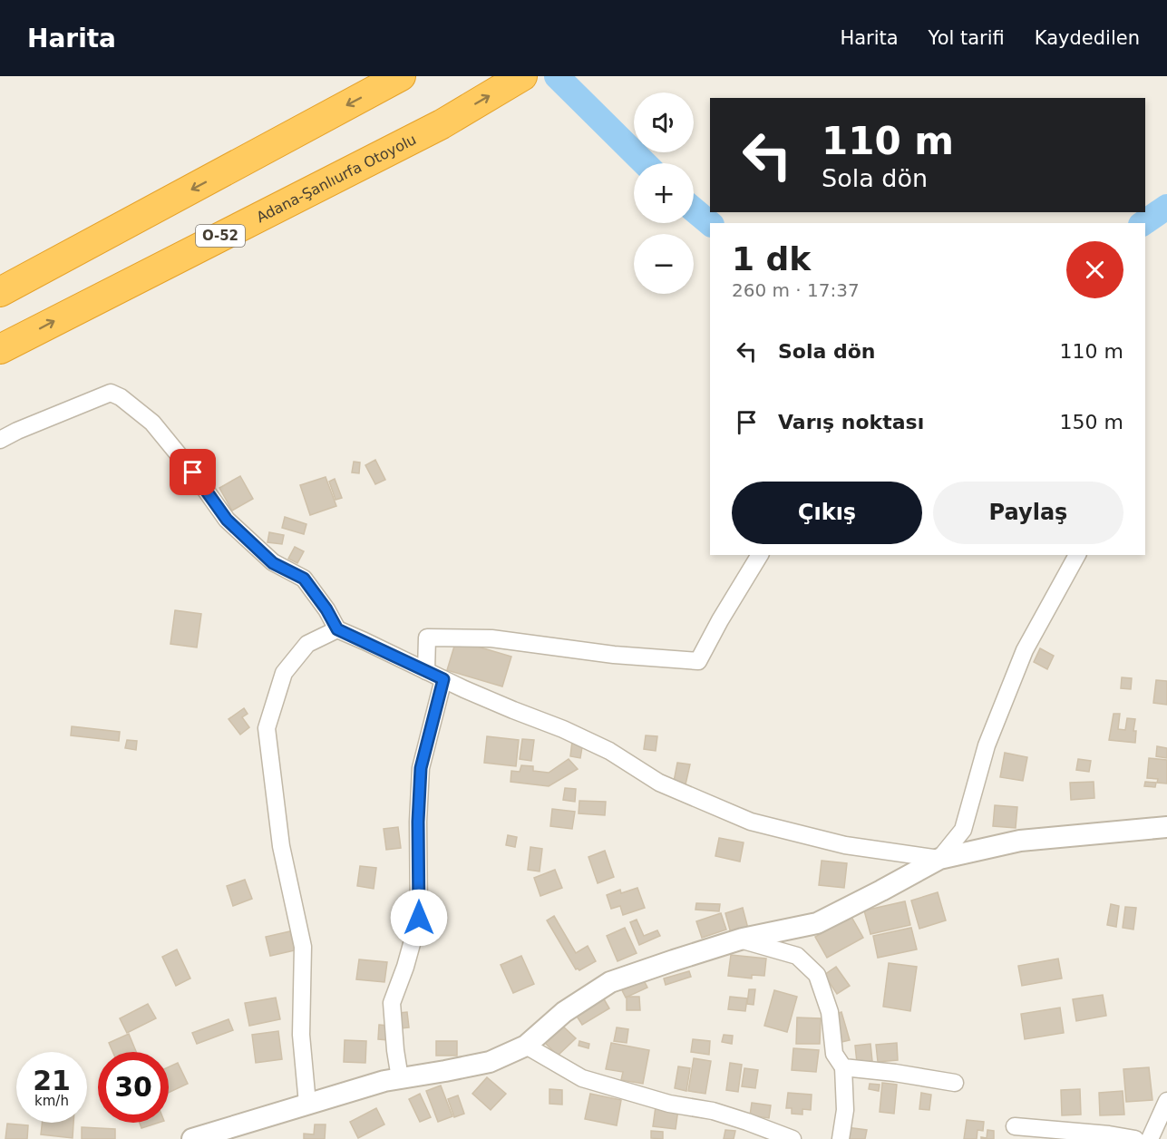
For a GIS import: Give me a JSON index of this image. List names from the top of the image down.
{
  "streets": {
    "highway": ["Adana-Şanlıurfa Otoyolu", "O-52"]
  },
  "page": {
    "header": "Harita",
    "nav": ["Harita", "Yol tarifi", "Kaydedilen"],
    "map_buttons": ["+", "−"],
    "turn": ["110 m", "Sola dön"],
    "heading": ["1 dk", "260 m · 17:37"],
    "list": [
      {
        "name": "Sola dön",
        "value": "110 m"
      },
      {
        "name": "Varış noktası",
        "value": "150 m"
      }
    ],
    "buttons": ["Çıkış", "Paylaş"],
    "speed": "21 km/h",
    "limit": "30"
  }
}
